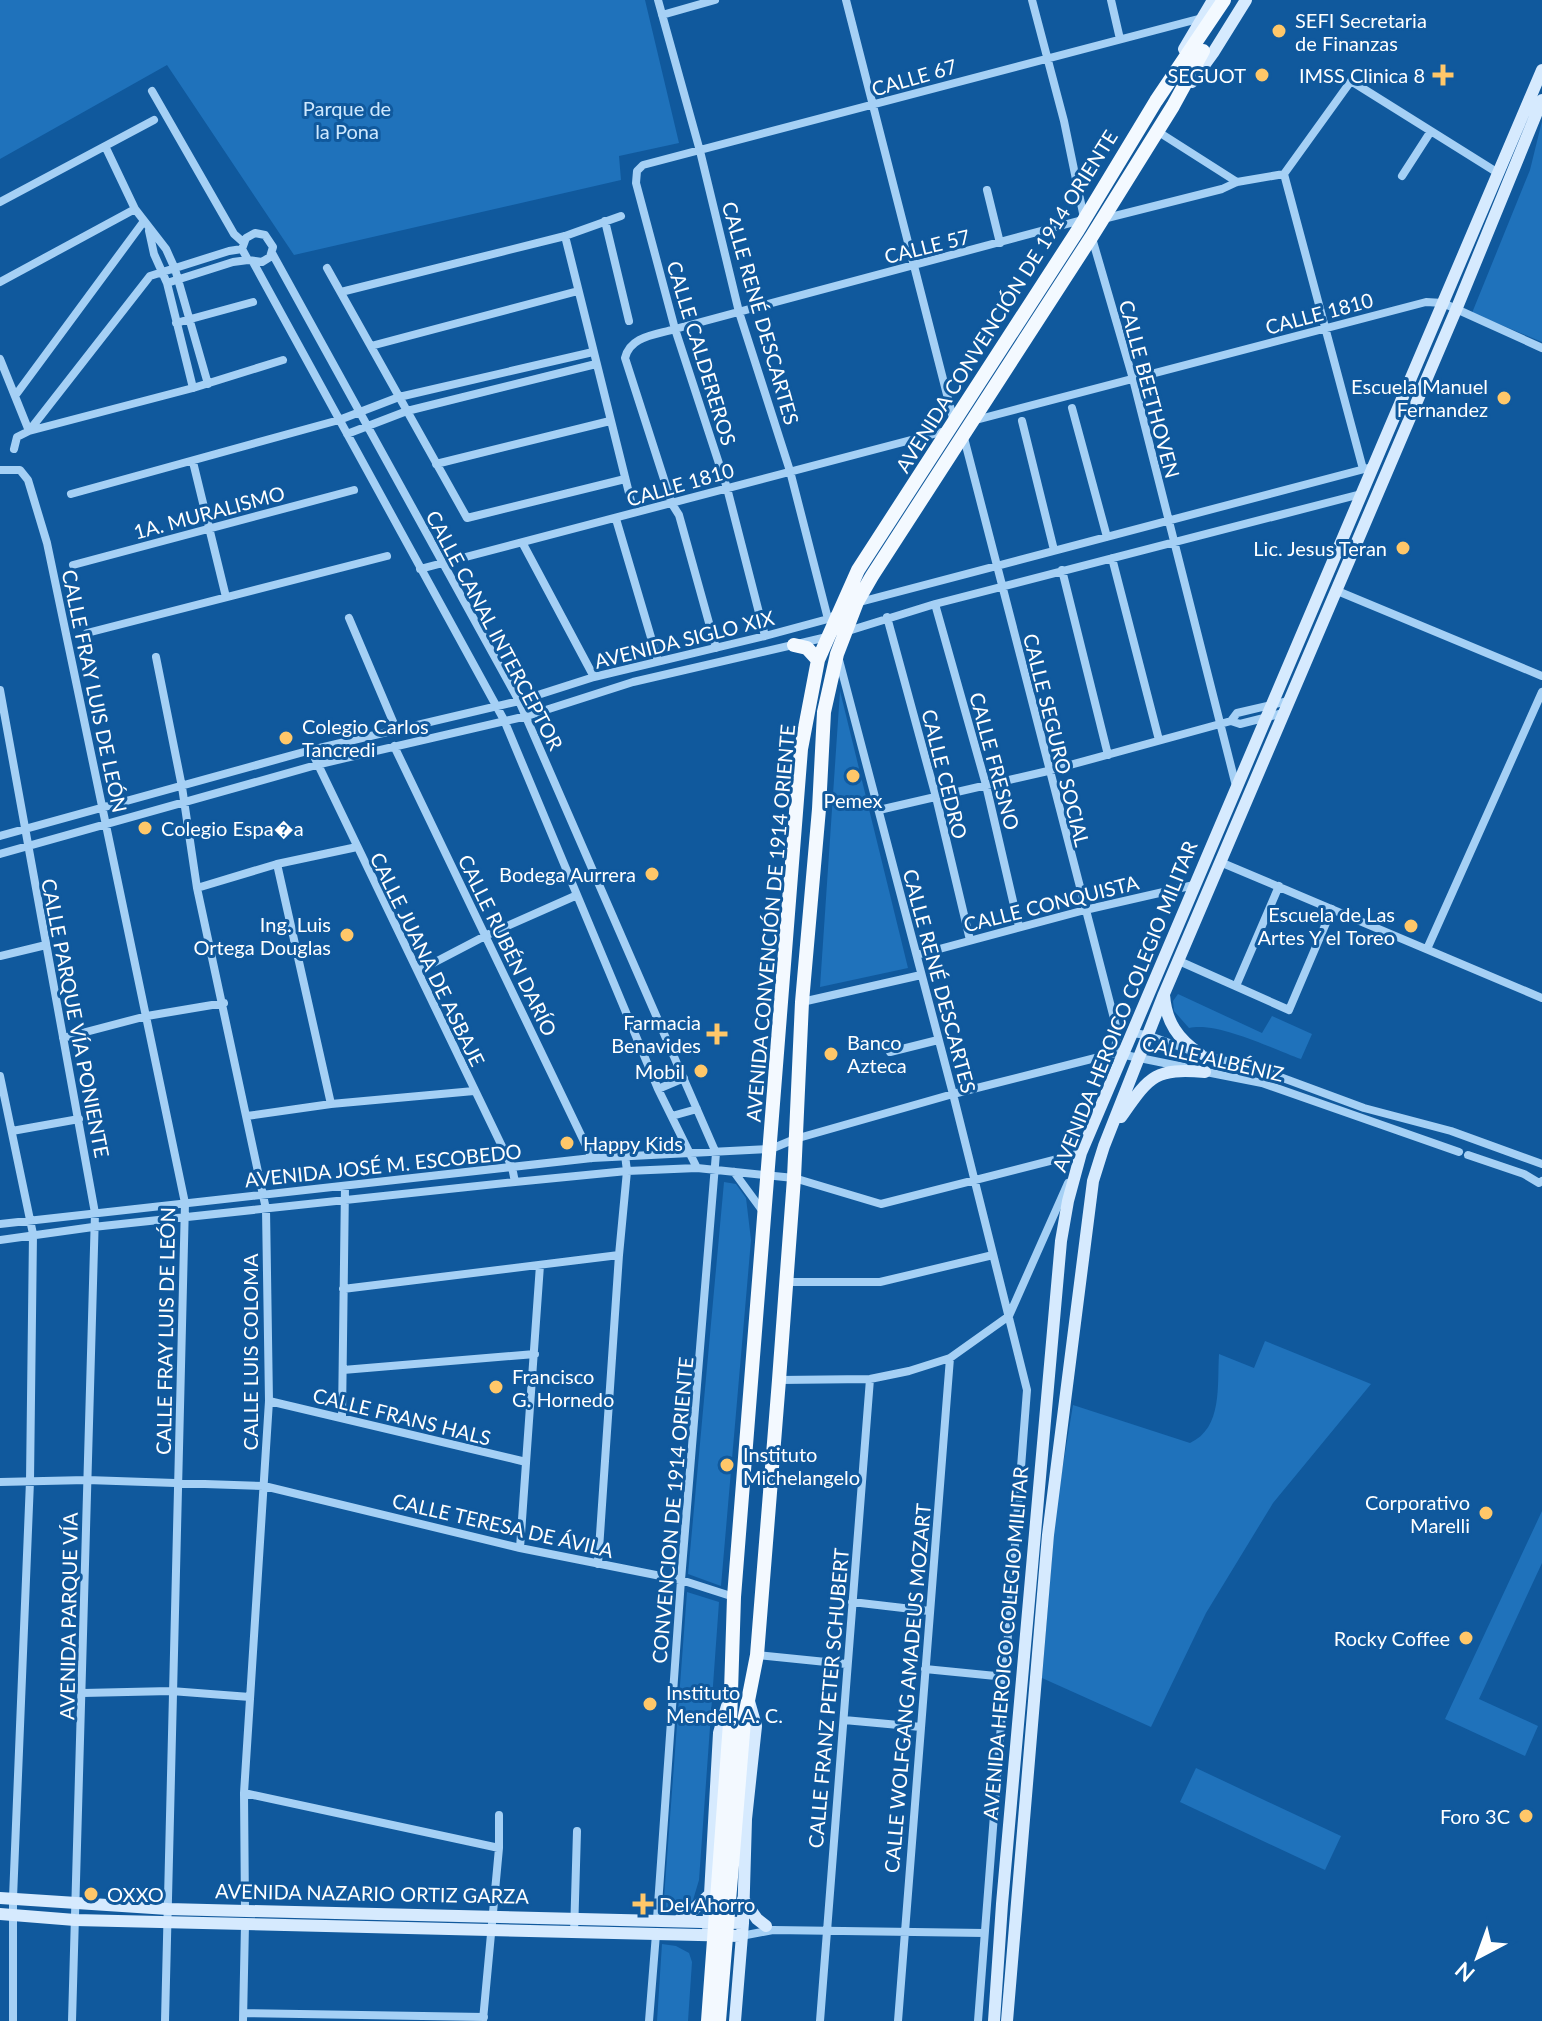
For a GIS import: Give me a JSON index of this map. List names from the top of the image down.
{
  "streets": {
    "main road": ["AVENIDA CONVENCIÓN DE 1914 ORIENTE"],
    "street": [
      "CALLE 67",
      "CALLE 57",
      "CALLE RENÉ DESCARTES",
      "CALLE 1810",
      "CALLE CALDEREROS",
      "CALLE BEETHOVEN",
      "1A. MURALISMO",
      "CALLE CANAL INTERCEPTOR",
      "AVENIDA SIGLO XIX",
      "CALLE FRAY LUIS DE LEÓN",
      "CALLE SEGURO SOCIAL",
      "CALLE FRESNO",
      "CALLE CEDRO",
      "CALLE CONQUISTA",
      "CALLE RUBÉN DARÍO",
      "CALLE JUANA DE ASBAJE",
      "AVENIDA HEROICO COLEGIO MILITAR",
      "CALLE PARQUE VÍA PONIENTE",
      "CALLE ALBÉNIZ",
      "AVENIDA JOSÉ M. ESCOBEDO",
      "CALLE LUIS COLOMA",
      "CALLE FRANS HALS",
      "CONVENCION DE 1914 ORIENTE",
      "CALLE TERESA DE ÁVILA",
      "AVENIDA PARQUE VÍA",
      "CALLE WOLFGANG AMADEUS MOZART",
      "CALLE FRANZ PETER SCHUBERT",
      "AVENIDA NAZARIO ORTIZ GARZA"
    ]
  },
  "crossings": [
    ["CALLE 67", "AVENIDA CONVENCIÓN DE 1914 ORIENTE"],
    ["CALLE 67", "CALLE RENÉ DESCARTES"],
    ["CALLE 67", "CALLE CALDEREROS"],
    ["CALLE 67", "CALLE BEETHOVEN"],
    ["CALLE 67", "CALLE SEGURO SOCIAL"],
    ["CALLE 57", "AVENIDA CONVENCIÓN DE 1914 ORIENTE"],
    ["CALLE 57", "CALLE RENÉ DESCARTES"],
    ["CALLE 57", "CALLE 1810"],
    ["CALLE 57", "CALLE CALDEREROS"],
    ["CALLE 57", "CALLE BEETHOVEN"],
    ["CALLE 57", "CALLE SEGURO SOCIAL"],
    ["AVENIDA CONVENCIÓN DE 1914 ORIENTE", "CALLE RENÉ DESCARTES"],
    ["AVENIDA CONVENCIÓN DE 1914 ORIENTE", "CALLE 1810"],
    ["AVENIDA CONVENCIÓN DE 1914 ORIENTE", "CALLE BEETHOVEN"],
    ["AVENIDA CONVENCIÓN DE 1914 ORIENTE", "AVENIDA SIGLO XIX"],
    ["AVENIDA CONVENCIÓN DE 1914 ORIENTE", "CALLE SEGURO SOCIAL"],
    ["AVENIDA CONVENCIÓN DE 1914 ORIENTE", "CALLE ALBÉNIZ"],
    ["AVENIDA CONVENCIÓN DE 1914 ORIENTE", "AVENIDA JOSÉ M. ESCOBEDO"],
    ["AVENIDA CONVENCIÓN DE 1914 ORIENTE", "CALLE TERESA DE ÁVILA"],
    ["AVENIDA CONVENCIÓN DE 1914 ORIENTE", "AVENIDA NAZARIO ORTIZ GARZA"],
    ["CALLE RENÉ DESCARTES", "CALLE 1810"],
    ["CALLE RENÉ DESCARTES", "AVENIDA SIGLO XIX"],
    ["CALLE RENÉ DESCARTES", "CALLE CONQUISTA"],
    ["CALLE RENÉ DESCARTES", "AVENIDA HEROICO COLEGIO MILITAR"],
    ["CALLE RENÉ DESCARTES", "CALLE ALBÉNIZ"],
    ["CALLE RENÉ DESCARTES", "AVENIDA JOSÉ M. ESCOBEDO"],
    ["CALLE 1810", "CALLE CALDEREROS"],
    ["CALLE 1810", "CALLE BEETHOVEN"],
    ["CALLE 1810", "CALLE CANAL INTERCEPTOR"],
    ["CALLE 1810", "CALLE SEGURO SOCIAL"],
    ["CALLE 1810", "AVENIDA HEROICO COLEGIO MILITAR"],
    ["CALLE CALDEREROS", "AVENIDA SIGLO XIX"],
    ["CALLE BEETHOVEN", "AVENIDA SIGLO XIX"],
    ["CALLE BEETHOVEN", "AVENIDA HEROICO COLEGIO MILITAR"],
    ["CALLE CANAL INTERCEPTOR", "AVENIDA SIGLO XIX"],
    ["CALLE CANAL INTERCEPTOR", "AVENIDA JOSÉ M. ESCOBEDO"],
    ["CALLE CANAL INTERCEPTOR", "CONVENCION DE 1914 ORIENTE"],
    ["AVENIDA SIGLO XIX", "CALLE FRAY LUIS DE LEÓN"],
    ["AVENIDA SIGLO XIX", "CALLE SEGURO SOCIAL"],
    ["AVENIDA SIGLO XIX", "CALLE FRESNO"],
    ["AVENIDA SIGLO XIX", "CALLE CEDRO"],
    ["AVENIDA SIGLO XIX", "CALLE RUBÉN DARÍO"],
    ["AVENIDA SIGLO XIX", "CALLE JUANA DE ASBAJE"],
    ["AVENIDA SIGLO XIX", "AVENIDA HEROICO COLEGIO MILITAR"],
    ["AVENIDA SIGLO XIX", "CALLE PARQUE VÍA PONIENTE"],
    ["AVENIDA SIGLO XIX", "CALLE LUIS COLOMA"],
    ["CALLE FRAY LUIS DE LEÓN", "AVENIDA JOSÉ M. ESCOBEDO"],
    ["CALLE FRAY LUIS DE LEÓN", "CALLE TERESA DE ÁVILA"],
    ["CALLE FRAY LUIS DE LEÓN", "AVENIDA NAZARIO ORTIZ GARZA"],
    ["CALLE SEGURO SOCIAL", "CALLE CONQUISTA"],
    ["CALLE SEGURO SOCIAL", "AVENIDA HEROICO COLEGIO MILITAR"],
    ["CALLE SEGURO SOCIAL", "CALLE ALBÉNIZ"],
    ["CALLE FRESNO", "CALLE CONQUISTA"],
    ["CALLE CEDRO", "CALLE CONQUISTA"],
    ["CALLE CONQUISTA", "AVENIDA HEROICO COLEGIO MILITAR"],
    ["CALLE RUBÉN DARÍO", "AVENIDA JOSÉ M. ESCOBEDO"],
    ["CALLE JUANA DE ASBAJE", "AVENIDA JOSÉ M. ESCOBEDO"],
    ["AVENIDA HEROICO COLEGIO MILITAR", "CALLE ALBÉNIZ"],
    ["AVENIDA HEROICO COLEGIO MILITAR", "AVENIDA JOSÉ M. ESCOBEDO"],
    ["CALLE PARQUE VÍA PONIENTE", "AVENIDA JOSÉ M. ESCOBEDO"],
    ["CALLE PARQUE VÍA PONIENTE", "AVENIDA PARQUE VÍA"],
    ["CALLE ALBÉNIZ", "AVENIDA JOSÉ M. ESCOBEDO"],
    ["AVENIDA JOSÉ M. ESCOBEDO", "CALLE LUIS COLOMA"],
    ["AVENIDA JOSÉ M. ESCOBEDO", "CONVENCION DE 1914 ORIENTE"],
    ["AVENIDA JOSÉ M. ESCOBEDO", "AVENIDA PARQUE VÍA"],
    ["CALLE LUIS COLOMA", "CALLE FRANS HALS"],
    ["CALLE LUIS COLOMA", "CALLE TERESA DE ÁVILA"],
    ["CALLE LUIS COLOMA", "AVENIDA NAZARIO ORTIZ GARZA"],
    ["CONVENCION DE 1914 ORIENTE", "CALLE TERESA DE ÁVILA"],
    ["CONVENCION DE 1914 ORIENTE", "AVENIDA NAZARIO ORTIZ GARZA"],
    ["CALLE TERESA DE ÁVILA", "AVENIDA PARQUE VÍA"],
    ["AVENIDA PARQUE VÍA", "AVENIDA NAZARIO ORTIZ GARZA"]
  ],
  "parks": ["Parque de la Pona"],
  "places": {
    "other": [
      "SEFI Secretaria de Finanzas",
      "SEGUOT",
      "Escuela Manuel Fernandez",
      "Lic. Jesus Teran",
      "Colegio Carlos Tancredi",
      "Pemex",
      "Colegio Espa�a",
      "Bodega Aurrera",
      "Escuela de Las Artes Y el Toreo",
      "Ing. Luis Ortega Douglas",
      "Banco Azteca",
      "Mobil",
      "Happy Kids",
      "Francisco G. Hornedo",
      "Instituto Michelangelo",
      "Corporativo Marelli",
      "Rocky Coffee",
      "Instituto Mendel, A. C.",
      "Foro 3C",
      "OXXO"
    ],
    "health": ["IMSS Clinica 8", "Farmacia Benavides", "Del Ahorro"]
  },
  "north": "bottom left"
}
